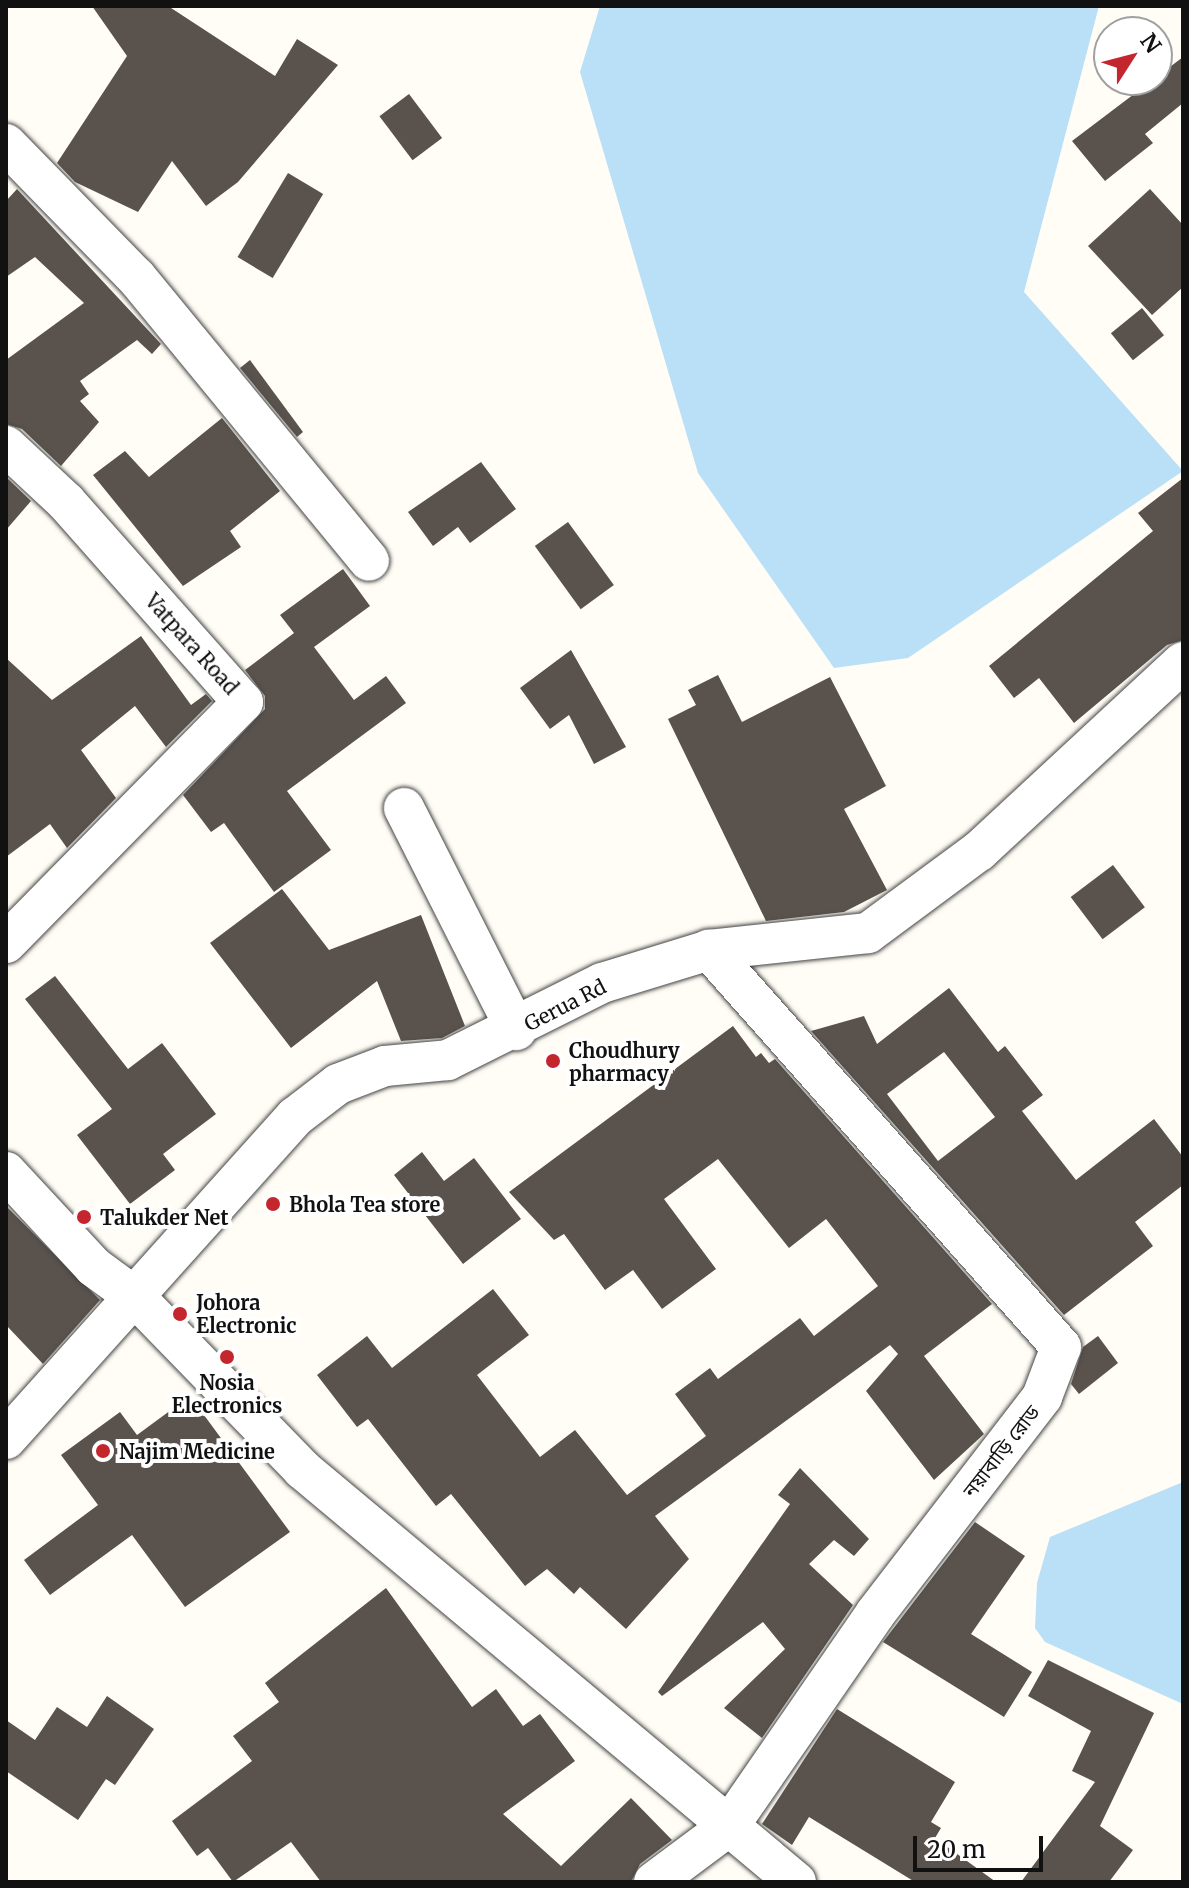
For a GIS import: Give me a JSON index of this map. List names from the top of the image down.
{
  "streets": {
    "street": ["Vatpara Road", "Gerua Rd", "নয়াবাড়ি রোড"]
  },
  "crossings": [
    ["Gerua Rd", "নয়াবাড়ি রোড"]
  ],
  "places": [
    "Choudhury pharmacy",
    "Bhola Tea store",
    "Talukder Net",
    "Johora Electronic",
    "Nosia Electronics",
    "Najim Medicine"
  ],
  "scale_bar": "20 m",
  "north": "top right"
}
